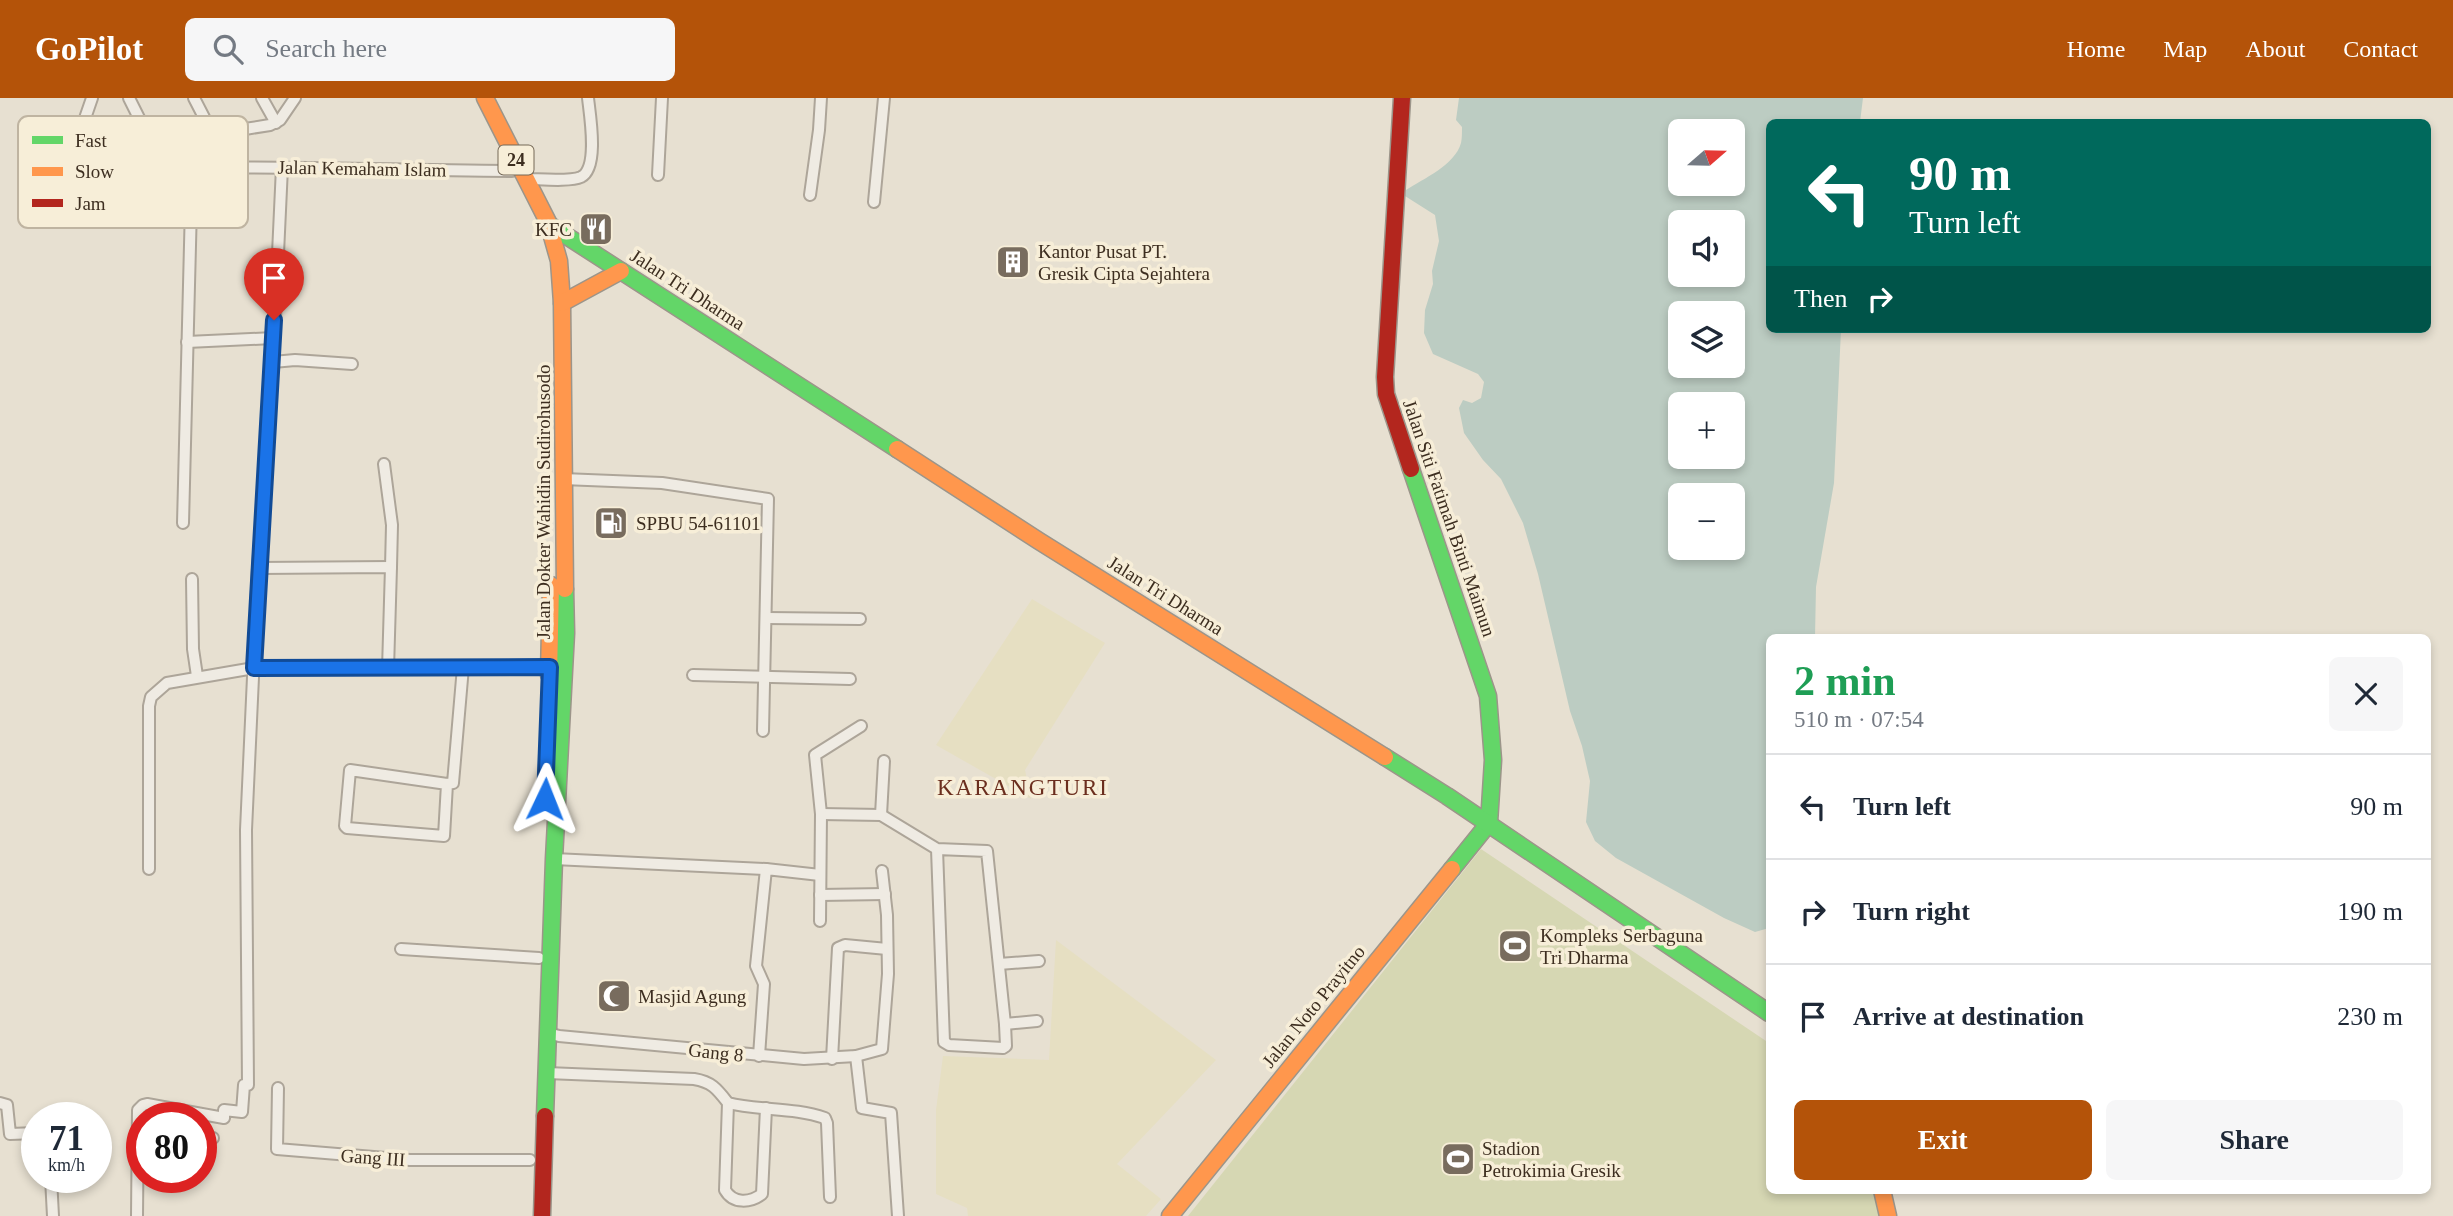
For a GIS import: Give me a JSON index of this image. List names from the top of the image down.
{
  "streets": {
    "main road": [
      "24",
      "Jalan Tri Dharma",
      "Jalan Dokter Wahidin Sudirohusodo",
      "Jalan Siti Fatimah Binti Maimun",
      "Jalan Noto Prayitno"
    ],
    "street": ["Jalan Kemaham Islam", "Gang 8", "Gang III"]
  },
  "crossings": [
    ["Jalan Kemaham Islam", "Jalan Dokter Wahidin Sudirohusodo"],
    ["Jalan Tri Dharma", "Jalan Dokter Wahidin Sudirohusodo"],
    ["Jalan Tri Dharma", "Jalan Siti Fatimah Binti Maimun"],
    ["Jalan Tri Dharma", "Jalan Noto Prayitno"],
    ["Jalan Dokter Wahidin Sudirohusodo", "Gang 8"],
    ["Jalan Dokter Wahidin Sudirohusodo", "Gang III"],
    ["Jalan Siti Fatimah Binti Maimun", "Jalan Noto Prayitno"]
  ],
  "districts": ["KARANGTURI"],
  "places": {
    "restaurant": ["KFC"],
    "building": ["Kantor Pusat PT. Gresik Cipta Sejahtera"],
    "fuel station": ["SPBU 54-61101"],
    "sports": ["Kompleks Serbaguna Tri Dharma", "Stadion Petrokimia Gresik"],
    "mosque": ["Masjid Agung"]
  },
  "legend": ["Fast", "Slow", "Jam"],
  "north": "right",
  "page": {
    "header": "GoPilot",
    "search": "Search here",
    "nav": [
      "Home",
      "Map",
      "About",
      "Contact"
    ],
    "map_buttons": ["+", "−"],
    "turn": ["90 m", "Turn left"],
    "then": "Then",
    "heading": ["2 min", "510 m · 07:54"],
    "list": [
      {
        "name": "Turn left",
        "value": "90 m"
      },
      {
        "name": "Turn right",
        "value": "190 m"
      },
      {
        "name": "Arrive at destination",
        "value": "230 m"
      }
    ],
    "buttons": ["Exit", "Share"],
    "speed": "71 km/h",
    "limit": "80"
  }
}
